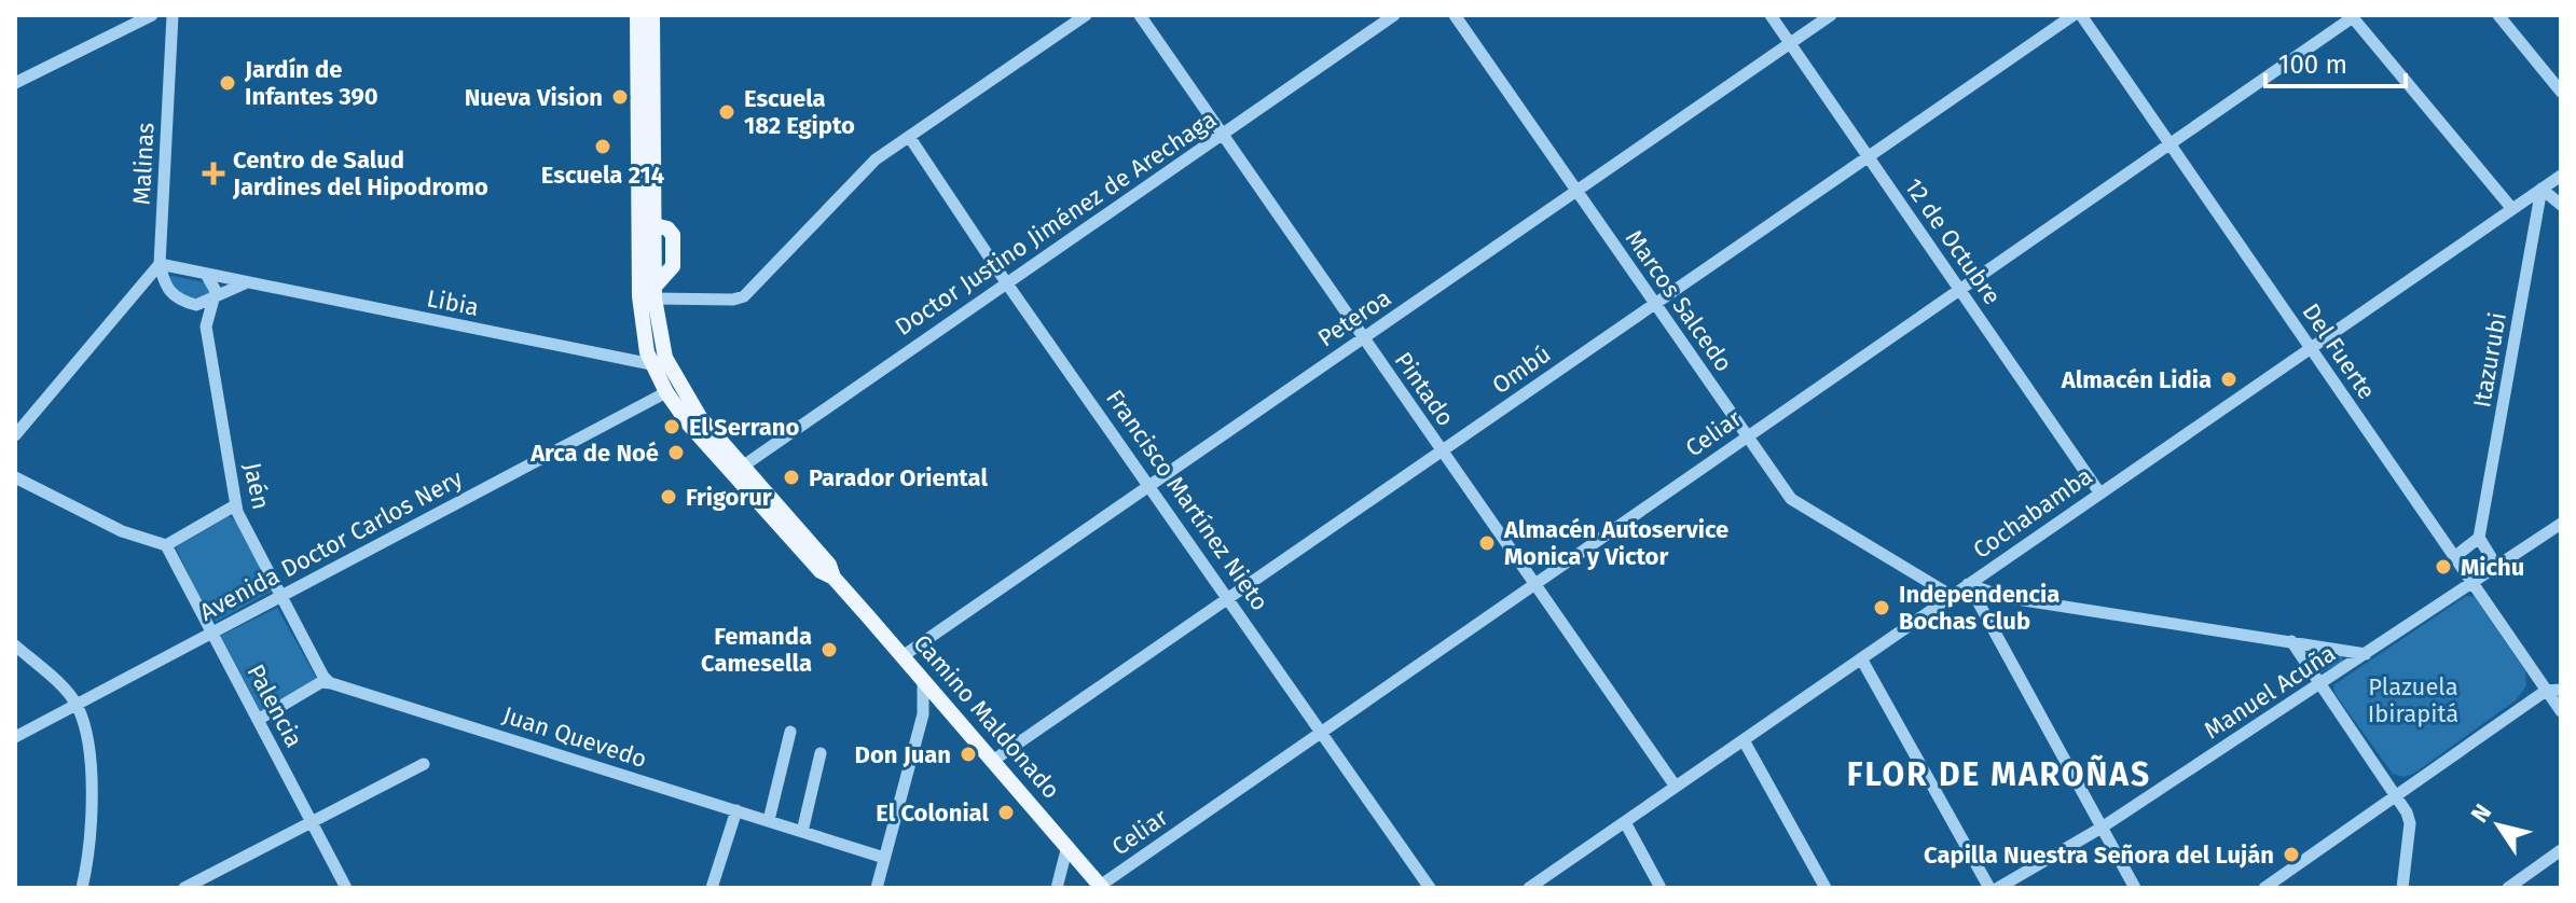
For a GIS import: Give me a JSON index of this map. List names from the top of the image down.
{
  "streets": {
    "main road": ["Camino Maldonado"],
    "street": [
      "Malinas",
      "Doctor Justino Jiménez de Arechaga",
      "12 de Octubre",
      "Marcos Salcedo",
      "Libia",
      "Peteroa",
      "Del Fuerte",
      "Itazurubi",
      "Ombú",
      "Pintado",
      "Celiar",
      "Jaén",
      "Francisco Martínez Nieto",
      "Cochabamba",
      "Avenida Doctor Carlos Nery",
      "Manuel Acuña",
      "Palencia",
      "Juan Quevedo"
    ]
  },
  "crossings": [
    ["Malinas", "Libia"],
    ["Doctor Justino Jiménez de Arechaga", "Pintado"],
    ["Doctor Justino Jiménez de Arechaga", "Francisco Martínez Nieto"],
    ["Doctor Justino Jiménez de Arechaga", "Camino Maldonado"],
    ["12 de Octubre", "Peteroa"],
    ["12 de Octubre", "Ombú"],
    ["12 de Octubre", "Celiar"],
    ["12 de Octubre", "Cochabamba"],
    ["Marcos Salcedo", "Peteroa"],
    ["Marcos Salcedo", "Ombú"],
    ["Marcos Salcedo", "Celiar"],
    ["Marcos Salcedo", "Cochabamba"],
    ["Libia", "Camino Maldonado"],
    ["Peteroa", "Pintado"],
    ["Peteroa", "Francisco Martínez Nieto"],
    ["Peteroa", "Camino Maldonado"],
    ["Del Fuerte", "Celiar"],
    ["Del Fuerte", "Cochabamba"],
    ["Del Fuerte", "Manuel Acuña"],
    ["Itazurubi", "Cochabamba"],
    ["Ombú", "Pintado"],
    ["Ombú", "Francisco Martínez Nieto"],
    ["Ombú", "Camino Maldonado"],
    ["Pintado", "Celiar"],
    ["Pintado", "Cochabamba"],
    ["Celiar", "Francisco Martínez Nieto"],
    ["Celiar", "Camino Maldonado"],
    ["Jaén", "Avenida Doctor Carlos Nery"],
    ["Jaén", "Juan Quevedo"],
    ["Avenida Doctor Carlos Nery", "Palencia"],
    ["Avenida Doctor Carlos Nery", "Camino Maldonado"]
  ],
  "districts": ["FLOR DE MAROÑAS"],
  "parks": ["Plazuela Ibirapitá"],
  "places": {
    "other": [
      "Jardín de Infantes 390",
      "Nueva Vision",
      "Escuela 182 Egipto",
      "Escuela 214",
      "Almacén Lidia",
      "El Serrano",
      "Arca de Noé",
      "Parador Oriental",
      "Frigorur",
      "Almacén Autoservice Monica y Victor",
      "Michu",
      "Independencia Bochas Club",
      "Femanda Camesella",
      "Don Juan",
      "El Colonial",
      "Capilla Nuestra Señora del Luján"
    ],
    "health": ["Centro de Salud Jardines del Hipodromo"]
  },
  "scale_bar": "100 m",
  "north": "top left"
}
